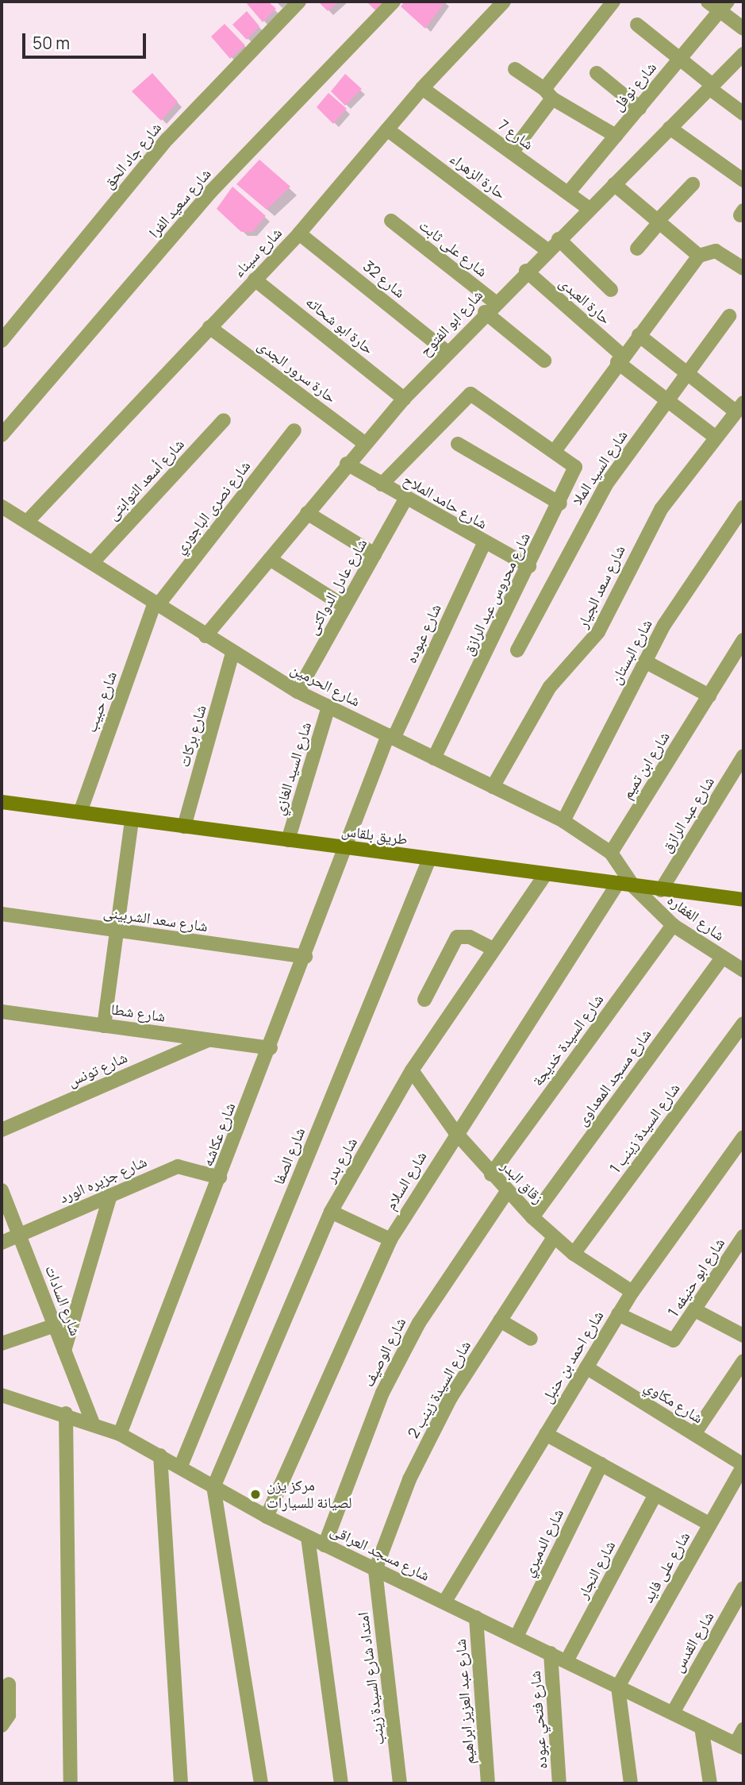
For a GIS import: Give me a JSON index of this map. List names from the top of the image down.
{
  "streets": {
    "main road": ["طريق بلقاس"],
    "street": [
      "شارع نوفل",
      "شارع 7",
      "شارع جاد الحق",
      "حارة الزهراء",
      "شارع سعيد الفرا",
      "شارع على ثابت",
      "شارع سيناء",
      "شارع 32",
      "حارة العبدى",
      "شارع ابو الفتوح",
      "حارة ابو شحاته",
      "حارة سرور الجدى",
      "شارع السيد الملا",
      "شارع أسعد التوابتى",
      "شارع حامد الملاح",
      "شارع نصرى الباجوري",
      "شارع عادل الدواكنى",
      "شارع سعد الجيار",
      "شارع محروس عبد الرازق",
      "شارع عبوده",
      "شارع البستان",
      "شارع الحرمين",
      "شارع حبيب",
      "شارع بركات",
      "شارع ابن تميم",
      "شارع السيد الغازي",
      "شارع عبد الرازق",
      "شارع الغفاره",
      "شارع سعد الشربينى",
      "شارع شطا",
      "شارع السيدة خديجة",
      "شارع تونس",
      "شارع مسجد المعداوى",
      "شارع السيدة زينب 1",
      "شارع عكاشه",
      "شارع الصفا",
      "شارع بدر",
      "شارع جزيره الورد",
      "شارع السلام",
      "زقاق البدر",
      "شارع ابو حنيفه 1",
      "شارع السادات",
      "شارع الوصيف",
      "شارع احمد بن حنبل",
      "شارع السيدة زينب 2",
      "شارع مكاوي",
      "شارع الدميري",
      "شارع مسجد العراقى",
      "شارع على فايد",
      "شارع النجار",
      "شارع القدس",
      "امتداد شارع السيدة زينب",
      "شارع عبد العزيز ابراهيم",
      "شارع فتحي عبوده"
    ]
  },
  "crossings": [
    ["شارع نوفل", "شارع 7"],
    ["شارع 7", "شارع سيناء"],
    ["شارع 7", "شارع ابو الفتوح"],
    ["حارة الزهراء", "شارع سيناء"],
    ["حارة الزهراء", "شارع ابو الفتوح"],
    ["شارع على ثابت", "شارع ابو الفتوح"],
    ["شارع سيناء", "شارع 32"],
    ["شارع سيناء", "حارة ابو شحاته"],
    ["شارع سيناء", "حارة سرور الجدى"],
    ["شارع سيناء", "شارع الحرمين"],
    ["شارع 32", "شارع ابو الفتوح"],
    ["حارة العبدى", "شارع ابو الفتوح"],
    ["حارة العبدى", "شارع السيد الملا"],
    ["حارة العبدى", "شارع سعد الجيار"],
    ["شارع ابو الفتوح", "حارة ابو شحاته"],
    ["شارع ابو الفتوح", "حارة سرور الجدى"],
    ["شارع ابو الفتوح", "شارع حامد الملاح"],
    ["شارع ابو الفتوح", "شارع الحرمين"],
    ["شارع أسعد التوابتى", "شارع الحرمين"],
    ["شارع حامد الملاح", "شارع عادل الدواكنى"],
    ["شارع حامد الملاح", "شارع محروس عبد الرازق"],
    ["شارع حامد الملاح", "شارع عبوده"],
    ["شارع نصرى الباجوري", "شارع الحرمين"],
    ["شارع نصرى الباجوري", "شارع حبيب"],
    ["شارع عادل الدواكنى", "شارع الحرمين"],
    ["شارع سعد الجيار", "شارع الحرمين"],
    ["شارع محروس عبد الرازق", "شارع الحرمين"],
    ["شارع عبوده", "شارع الحرمين"],
    ["شارع عبوده", "طريق بلقاس"],
    ["شارع عبوده", "شارع عكاشه"],
    ["شارع البستان", "شارع الحرمين"],
    ["شارع الحرمين", "شارع حبيب"],
    ["شارع الحرمين", "شارع بركات"],
    ["شارع الحرمين", "شارع ابن تميم"],
    ["شارع الحرمين", "شارع السيد الغازي"],
    ["شارع الحرمين", "طريق بلقاس"],
    ["شارع الحرمين", "شارع الغفاره"],
    ["شارع حبيب", "طريق بلقاس"],
    ["شارع بركات", "طريق بلقاس"],
    ["شارع السيد الغازي", "طريق بلقاس"],
    ["شارع عبد الرازق", "طريق بلقاس"],
    ["طريق بلقاس", "شارع الغفاره"],
    ["طريق بلقاس", "شارع عكاشه"],
    ["طريق بلقاس", "شارع الصفا"],
    ["طريق بلقاس", "شارع بدر"],
    ["طريق بلقاس", "شارع السلام"],
    ["شارع الغفاره", "شارع السيدة خديجة"],
    ["شارع الغفاره", "شارع مسجد المعداوى"],
    ["شارع سعد الشربينى", "شارع عكاشه"],
    ["شارع شطا", "شارع تونس"],
    ["شارع شطا", "شارع عكاشه"],
    ["شارع السيدة خديجة", "زقاق البدر"],
    ["شارع مسجد المعداوى", "زقاق البدر"],
    ["شارع السيدة زينب 1", "زقاق البدر"],
    ["شارع عكاشه", "شارع جزيره الورد"],
    ["شارع عكاشه", "شارع مسجد العراقى"],
    ["شارع الصفا", "شارع مسجد العراقى"],
    ["شارع بدر", "زقاق البدر"],
    ["شارع بدر", "شارع مسجد العراقى"],
    ["شارع جزيره الورد", "شارع السادات"],
    ["شارع السلام", "زقاق البدر"],
    ["شارع السلام", "شارع مسجد العراقى"],
    ["زقاق البدر", "شارع الوصيف"],
    ["زقاق البدر", "شارع احمد بن حنبل"],
    ["زقاق البدر", "شارع السيدة زينب 2"],
    ["شارع ابو حنيفه 1", "شارع احمد بن حنبل"],
    ["شارع السادات", "شارع مسجد العراقى"],
    ["شارع الوصيف", "شارع مسجد العراقى"],
    ["شارع احمد بن حنبل", "شارع مكاوي"],
    ["شارع احمد بن حنبل", "شارع مسجد العراقى"],
    ["شارع السيدة زينب 2", "شارع مسجد العراقى"],
    ["شارع السيدة زينب 2", "امتداد شارع السيدة زينب"],
    ["شارع مكاوي", "شارع على فايد"],
    ["شارع الدميري", "شارع مسجد العراقى"],
    ["شارع مسجد العراقى", "شارع على فايد"],
    ["شارع مسجد العراقى", "شارع النجار"],
    ["شارع مسجد العراقى", "شارع القدس"],
    ["شارع مسجد العراقى", "امتداد شارع السيدة زينب"],
    ["شارع مسجد العراقى", "شارع عبد العزيز ابراهيم"],
    ["شارع مسجد العراقى", "شارع فتحي عبوده"]
  ],
  "places": ["مركز يزن لصيانة للسيارات"],
  "scale_bar": "50 m"
}
